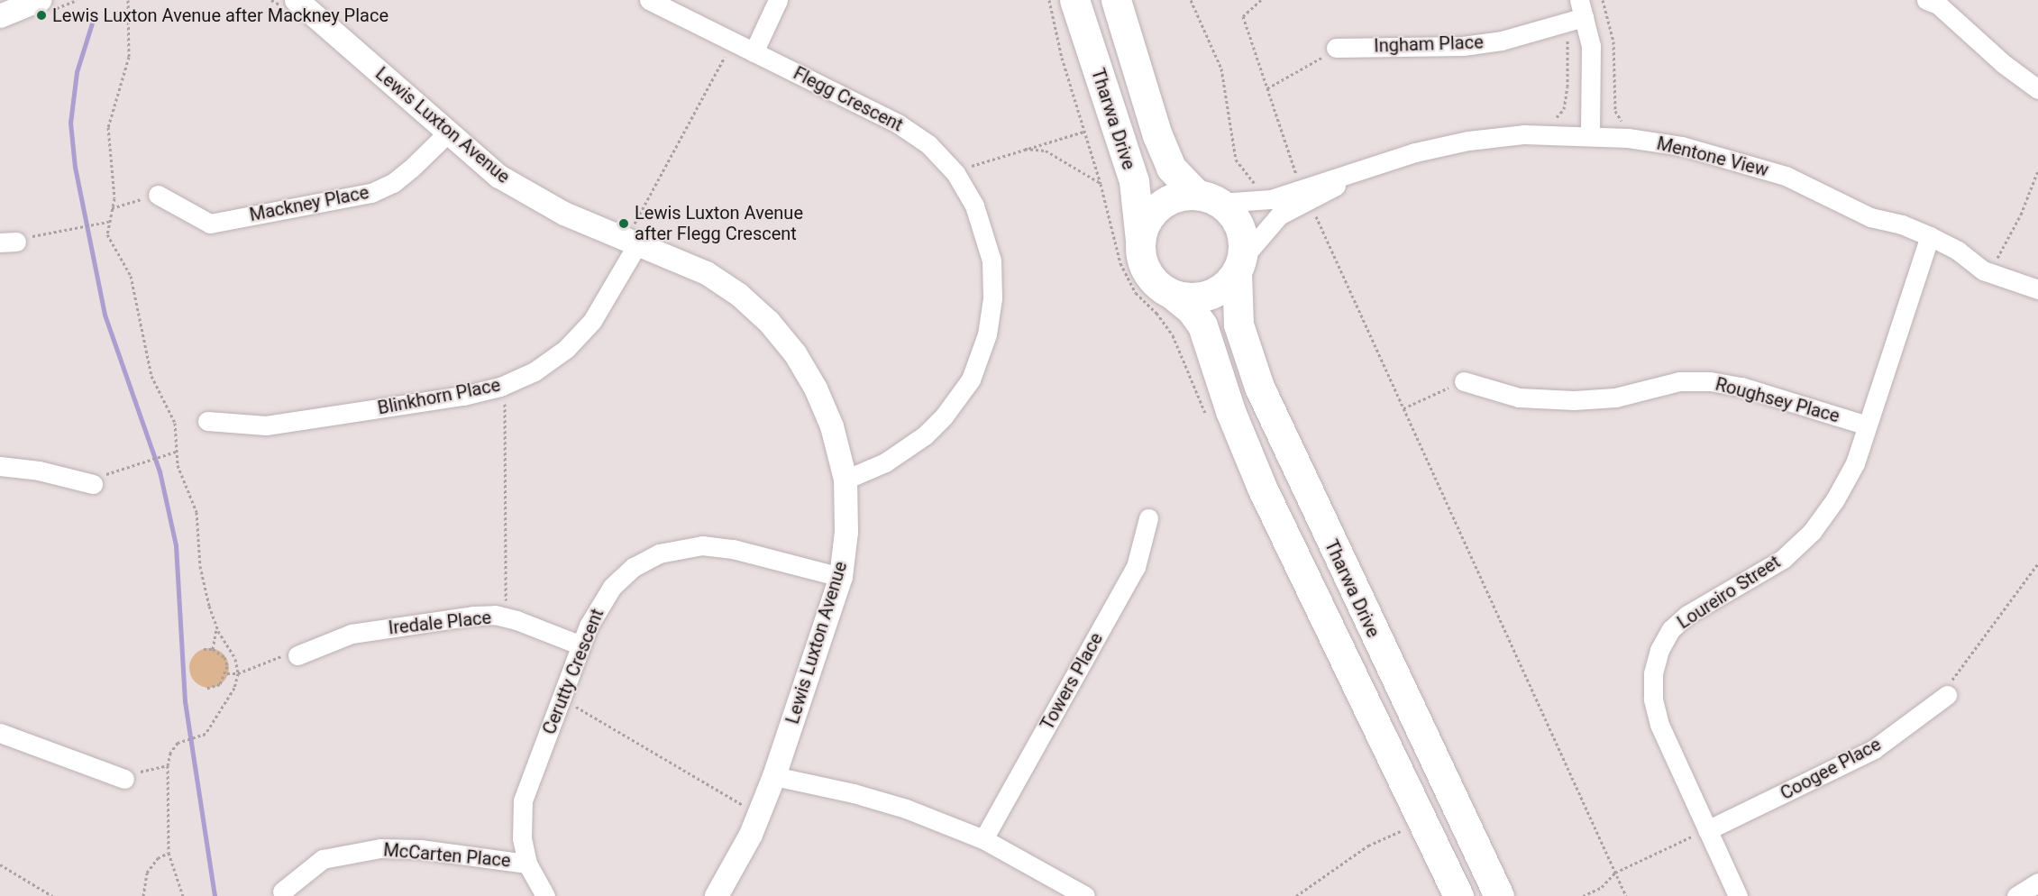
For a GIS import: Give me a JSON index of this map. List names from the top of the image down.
{
  "streets": {
    "main road": ["Tharwa Drive"],
    "street": [
      "Ingham Place",
      "Flegg Crescent",
      "Lewis Luxton Avenue",
      "Mentone View",
      "Mackney Place",
      "Blinkhorn Place",
      "Roughsey Place",
      "Loureiro Street",
      "Iredale Place",
      "Cerutty Crescent",
      "Towers Place",
      "Coogee Place",
      "McCarten Place"
    ]
  },
  "crossings": [
    ["Flegg Crescent", "Lewis Luxton Avenue"],
    ["Tharwa Drive", "Mentone View"],
    ["Lewis Luxton Avenue", "Mackney Place"],
    ["Lewis Luxton Avenue", "Blinkhorn Place"],
    ["Lewis Luxton Avenue", "Cerutty Crescent"],
    ["Mentone View", "Loureiro Street"],
    ["Roughsey Place", "Loureiro Street"],
    ["Loureiro Street", "Coogee Place"],
    ["Iredale Place", "Cerutty Crescent"],
    ["Cerutty Crescent", "McCarten Place"]
  ],
  "places": ["Lewis Luxton Avenue after Mackney Place", "Lewis Luxton Avenue after Flegg Crescent"]
}
